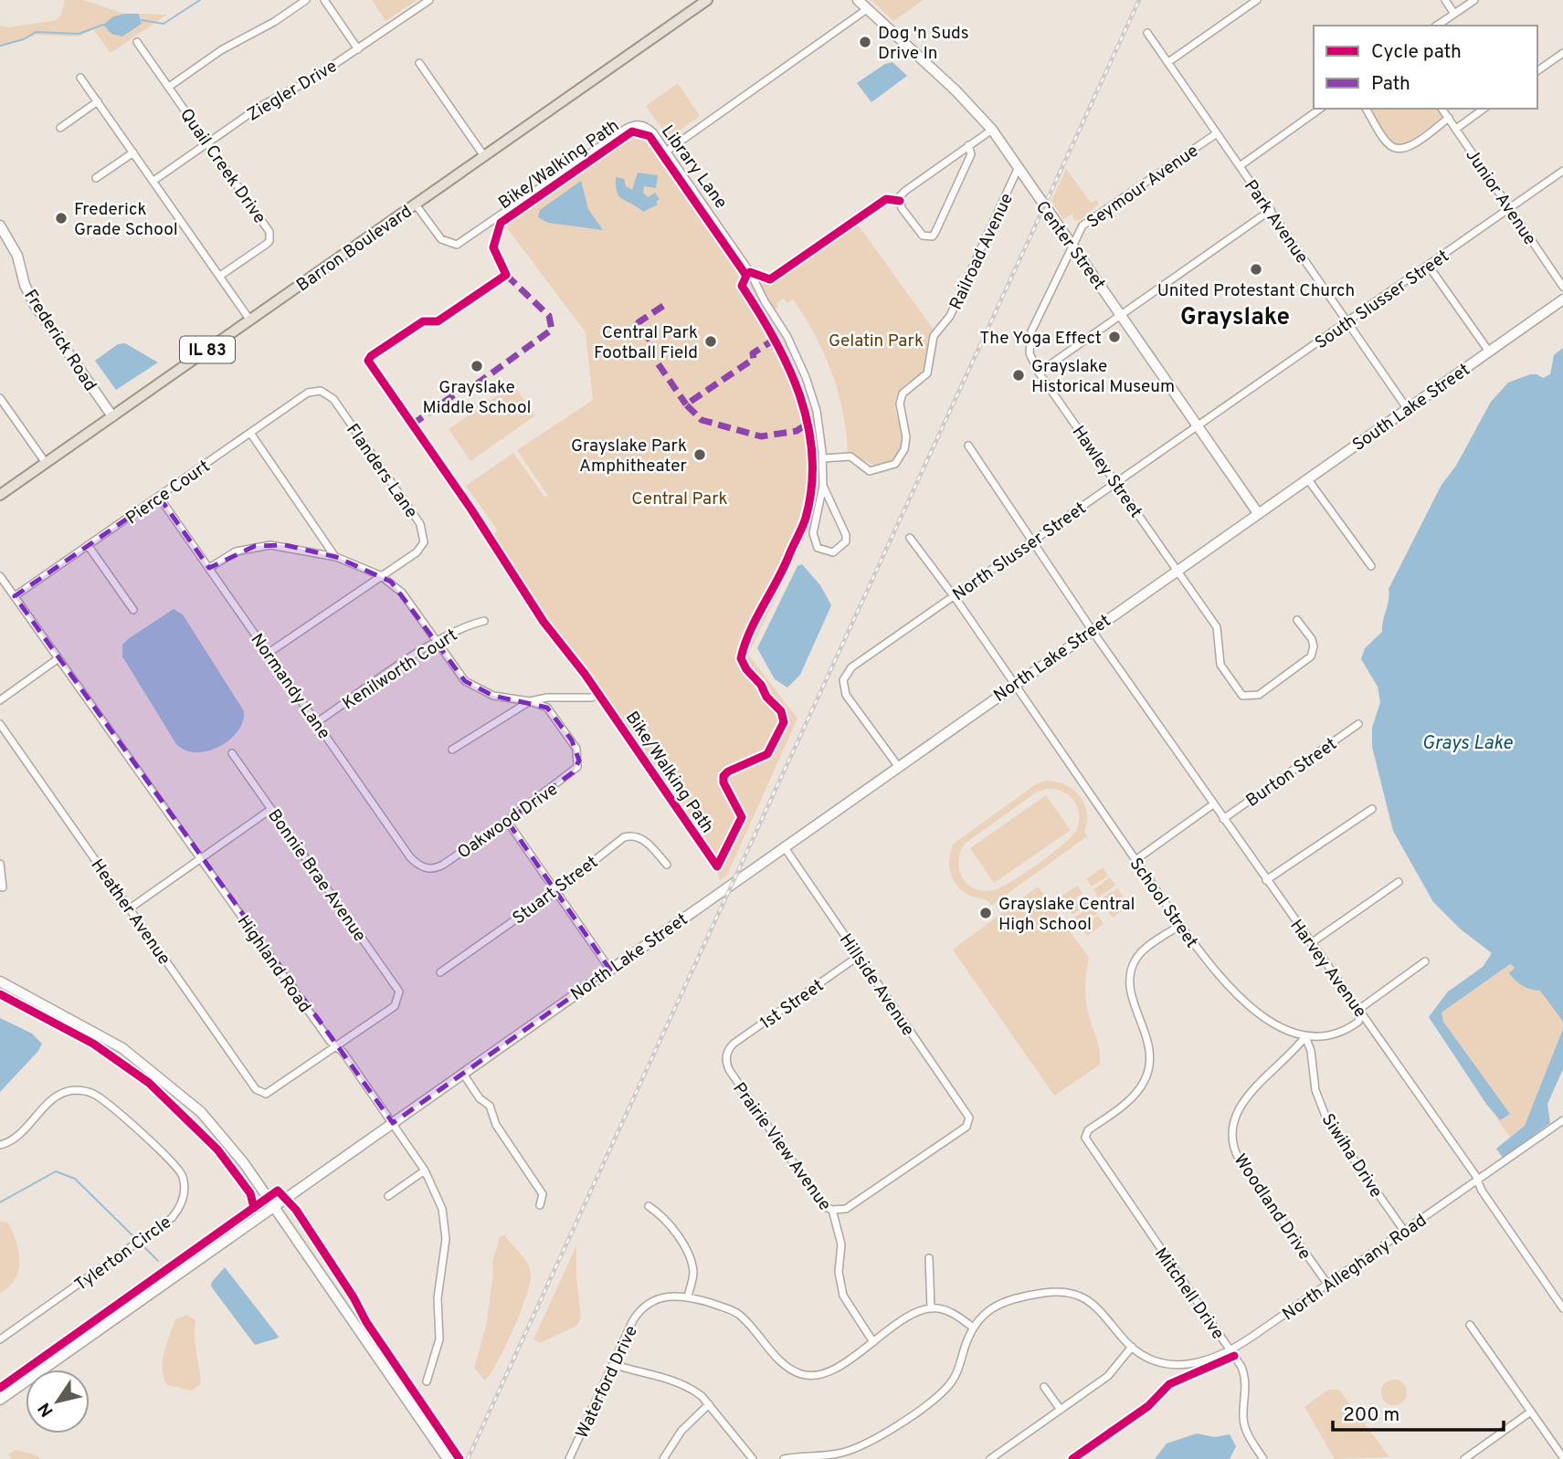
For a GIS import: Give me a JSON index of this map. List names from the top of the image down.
{
  "streets": {
    "main road": ["Barron Boulevard", "IL 83"],
    "street": [
      "Ziegler Drive",
      "Quail Creek Drive",
      "Library Lane",
      "Seymour Avenue",
      "Junior Avenue",
      "Park Avenue",
      "Center Street",
      "Railroad Avenue",
      "South Slusser Street",
      "Frederick Road",
      "South Lake Street",
      "Flanders Lane",
      "Hawley Street",
      "Pierce Court",
      "North Slusser Street",
      "North Lake Street",
      "Kenilworth Court",
      "Normandy Lane",
      "Burton Street",
      "Oakwood Drive",
      "Bonnie Brae Avenue",
      "Stuart Street",
      "School Street",
      "Heather Avenue",
      "Highland Road",
      "Harvey Avenue",
      "Hillside Avenue",
      "1st Street",
      "Prairie View Avenue",
      "Siwiha Drive",
      "Woodland Drive",
      "Tylerton Circle",
      "North Alleghany Road",
      "Mitchell Drive",
      "Waterford Drive"
    ],
    "cycle path": ["Bike/Walking Path"]
  },
  "crossings": [
    ["Ziegler Drive", "Quail Creek Drive"],
    ["Library Lane", "Center Street"],
    ["Library Lane", "Barron Boulevard"],
    ["Library Lane", "Railroad Avenue"],
    ["Seymour Avenue", "Park Avenue"],
    ["Seymour Avenue", "Center Street"],
    ["Seymour Avenue", "Hawley Street"],
    ["Junior Avenue", "South Slusser Street"],
    ["Park Avenue", "South Slusser Street"],
    ["Park Avenue", "South Lake Street"],
    ["Center Street", "Railroad Avenue"],
    ["Center Street", "South Slusser Street"],
    ["Center Street", "South Lake Street"],
    ["Center Street", "North Slusser Street"],
    ["Center Street", "North Lake Street"],
    ["Barron Boulevard", "Frederick Road"],
    ["South Slusser Street", "North Slusser Street"],
    ["South Lake Street", "North Lake Street"],
    ["Flanders Lane", "Pierce Court"],
    ["Hawley Street", "North Slusser Street"],
    ["Hawley Street", "North Lake Street"],
    ["Pierce Court", "Normandy Lane"],
    ["Pierce Court", "Highland Road"],
    ["North Slusser Street", "North Lake Street"],
    ["North Slusser Street", "School Street"],
    ["North Slusser Street", "Harvey Avenue"],
    ["North Lake Street", "School Street"],
    ["North Lake Street", "Highland Road"],
    ["North Lake Street", "Harvey Avenue"],
    ["North Lake Street", "Hillside Avenue"],
    ["Kenilworth Court", "Normandy Lane"],
    ["Normandy Lane", "Oakwood Drive"],
    ["Burton Street", "Harvey Avenue"],
    ["Bonnie Brae Avenue", "Heather Avenue"],
    ["Bonnie Brae Avenue", "Highland Road"],
    ["School Street", "Harvey Avenue"],
    ["School Street", "Siwiha Drive"],
    ["School Street", "Woodland Drive"],
    ["School Street", "Mitchell Drive"],
    ["Heather Avenue", "Highland Road"],
    ["Harvey Avenue", "North Alleghany Road"],
    ["Hillside Avenue", "1st Street"],
    ["Hillside Avenue", "Prairie View Avenue"],
    ["1st Street", "Prairie View Avenue"],
    ["Prairie View Avenue", "Waterford Drive"],
    ["Siwiha Drive", "Woodland Drive"],
    ["Siwiha Drive", "North Alleghany Road"],
    ["Woodland Drive", "North Alleghany Road"],
    ["North Alleghany Road", "Mitchell Drive"]
  ],
  "districts": ["Grayslake"],
  "water": ["Grays Lake"],
  "parks": ["Gelatin Park", "Central Park"],
  "places": [
    "Dog 'n Suds Drive In",
    "Frederick Grade School",
    "United Protestant Church",
    "The Yoga Effect",
    "Central Park Football Field",
    "Grayslake Middle School",
    "Grayslake Historical Museum",
    "Grayslake Park Amphitheater",
    "Grayslake Central High School"
  ],
  "legend": ["Cycle path", "Path"],
  "scale_bar": "200 m",
  "north": "bottom left"
}
